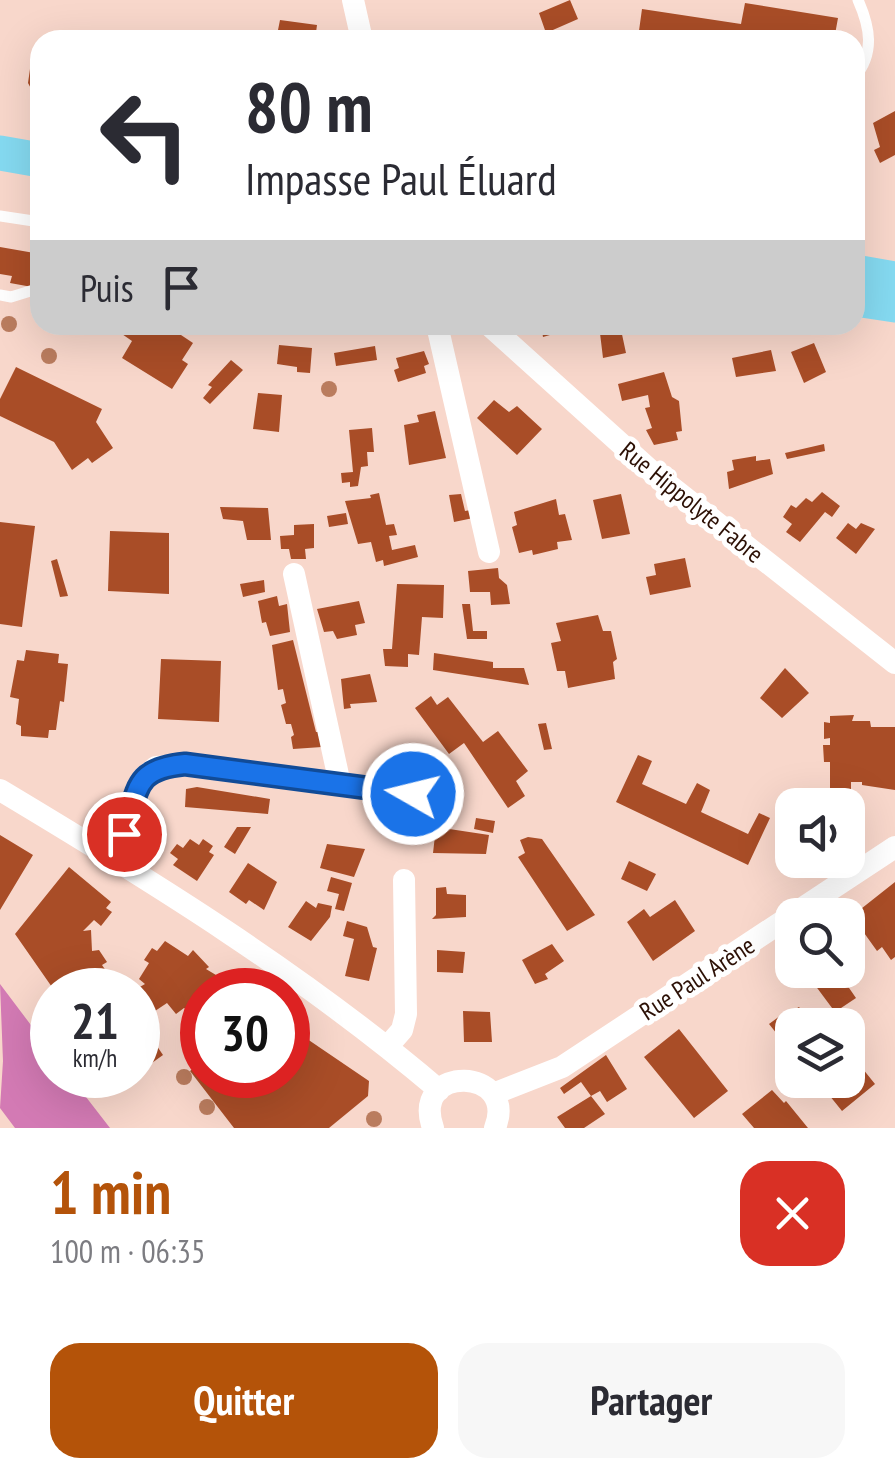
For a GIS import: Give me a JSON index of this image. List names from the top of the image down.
{
  "streets": {
    "street": ["Rue Hippolyte Fabre", "Rue Paul Arène"]
  },
  "page": {
    "turn": ["80 m", "Impasse Paul Éluard"],
    "then": "Puis",
    "speed": "21 km/h",
    "limit": "30",
    "heading": ["1 min", "100 m · 06:35"],
    "buttons": ["Quitter", "Partager"]
  }
}
